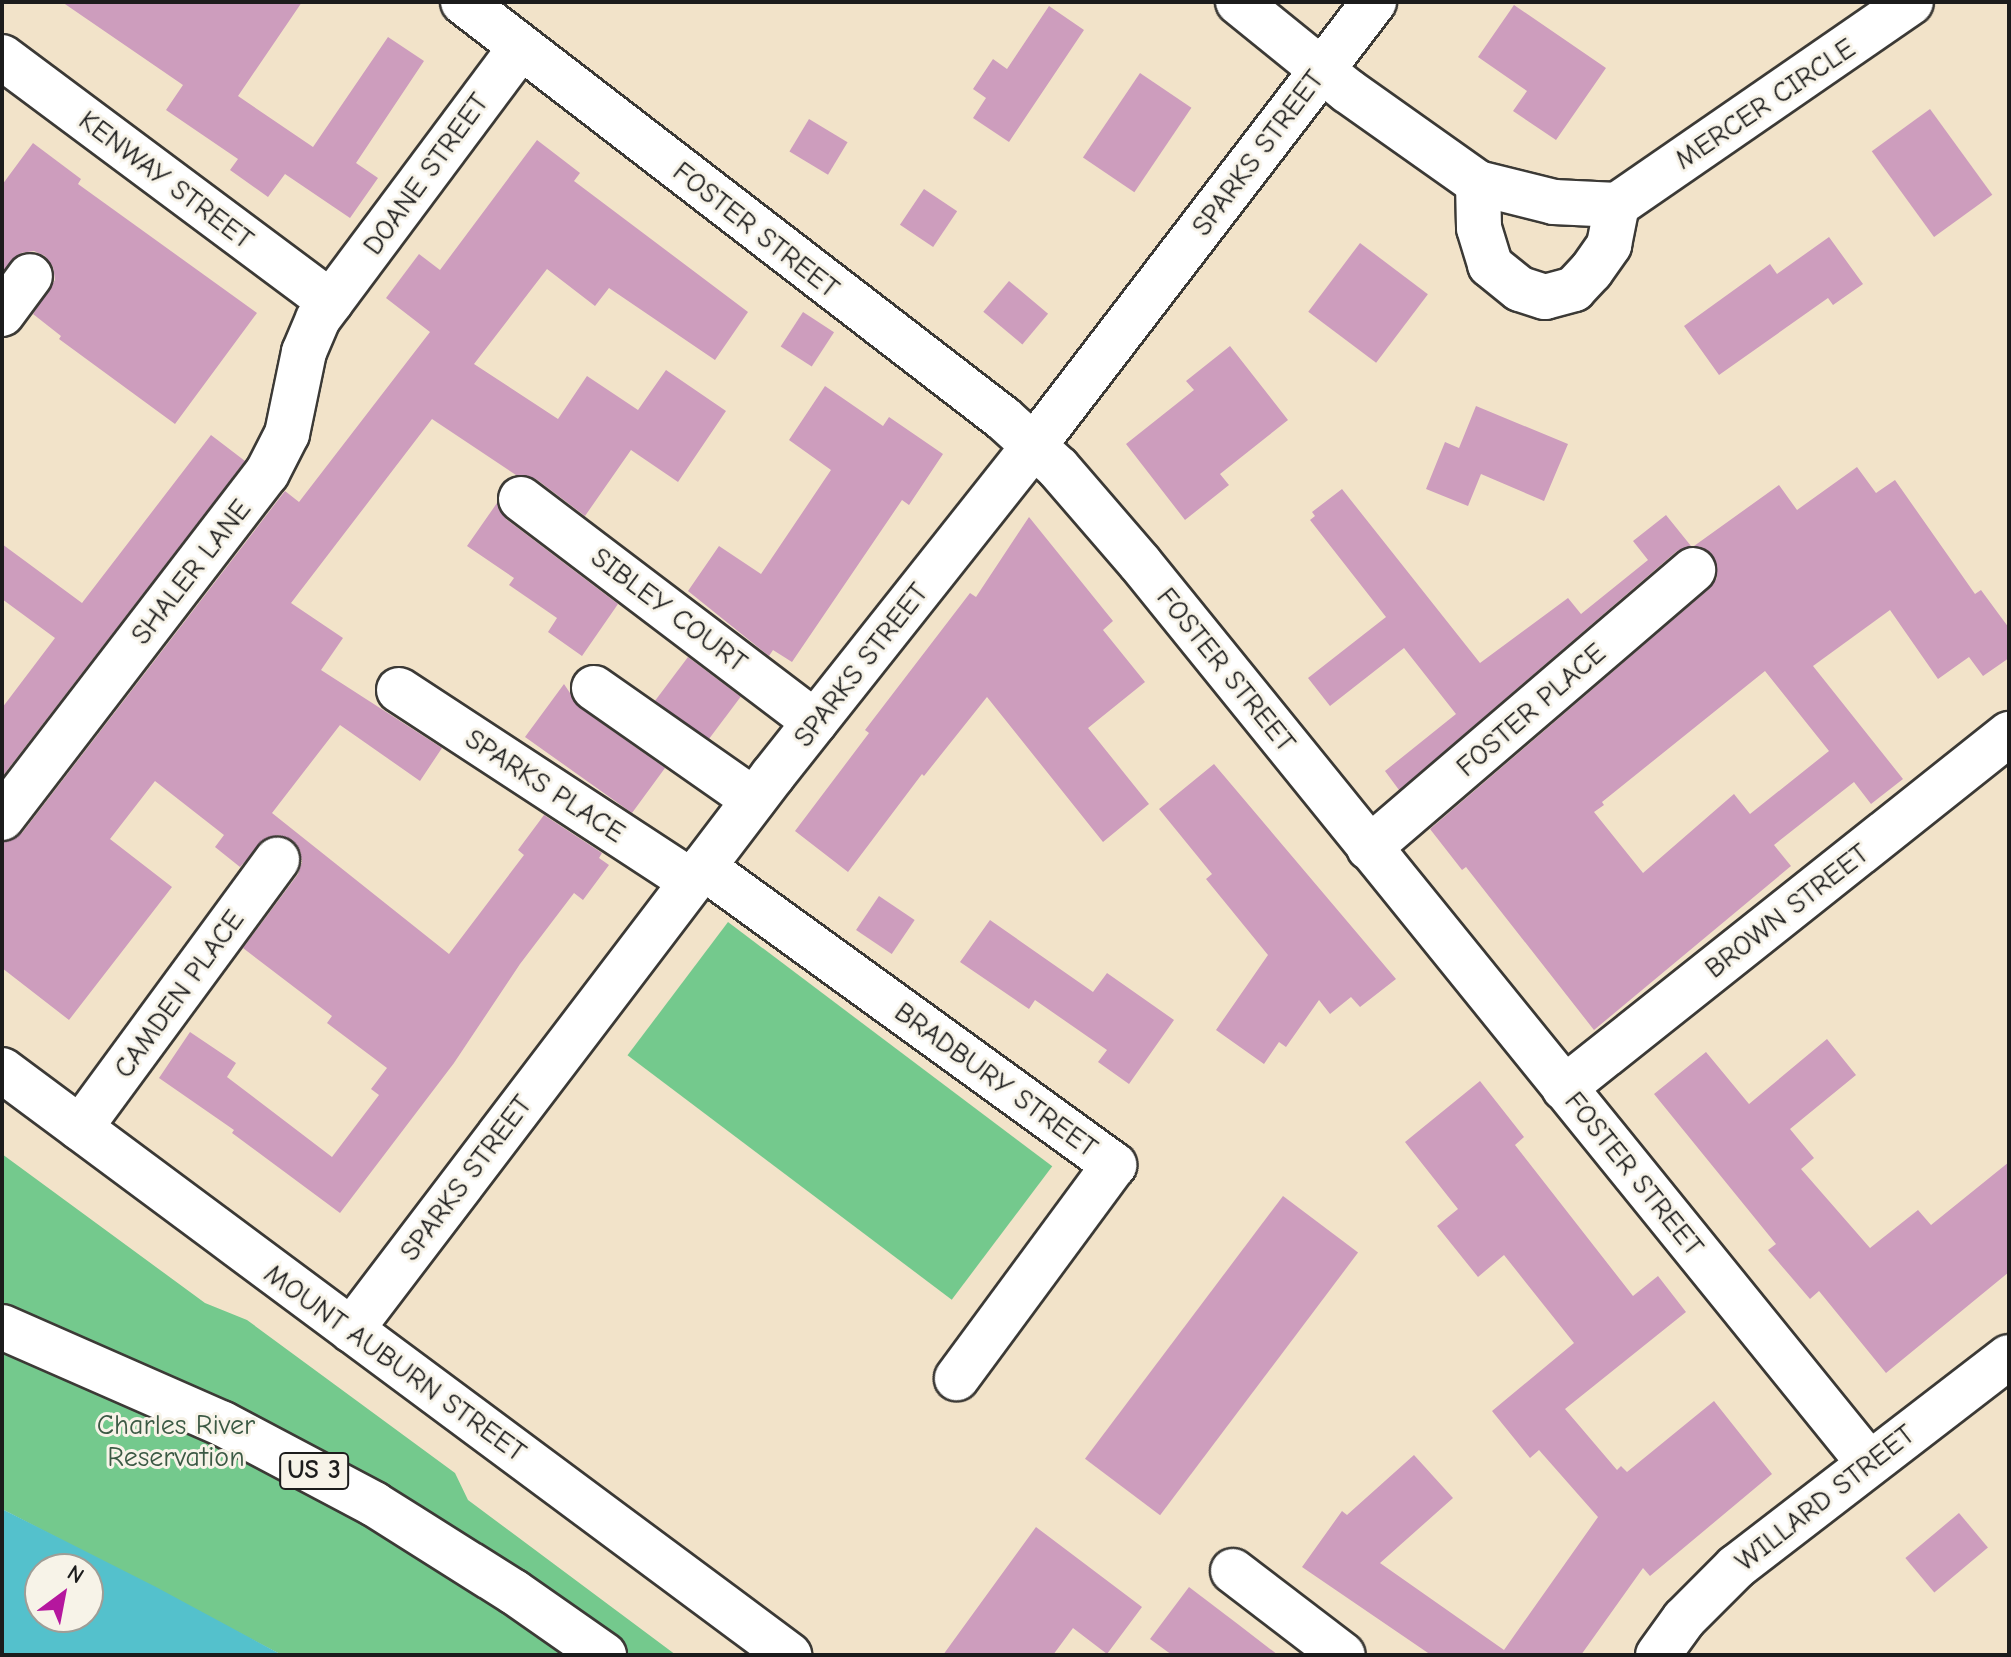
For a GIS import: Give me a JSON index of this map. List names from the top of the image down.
{
  "streets": {
    "main road": [
      "MERCER CIRCLE",
      "SPARKS STREET",
      "DOANE STREET",
      "KENWAY STREET",
      "FOSTER STREET",
      "SHALER LANE",
      "SIBLEY COURT",
      "FOSTER PLACE",
      "SPARKS PLACE",
      "BROWN STREET",
      "CAMDEN PLACE",
      "BRADBURY STREET",
      "MOUNT AUBURN STREET",
      "US 3",
      "WILLARD STREET"
    ]
  },
  "crossings": [
    ["SPARKS STREET", "FOSTER STREET"],
    ["SPARKS STREET", "SIBLEY COURT"],
    ["SPARKS STREET", "SPARKS PLACE"],
    ["SPARKS STREET", "BRADBURY STREET"],
    ["SPARKS STREET", "MOUNT AUBURN STREET"],
    ["DOANE STREET", "KENWAY STREET"],
    ["DOANE STREET", "FOSTER STREET"],
    ["DOANE STREET", "SHALER LANE"],
    ["KENWAY STREET", "SHALER LANE"],
    ["FOSTER STREET", "FOSTER PLACE"],
    ["FOSTER STREET", "BROWN STREET"],
    ["FOSTER STREET", "WILLARD STREET"],
    ["SPARKS PLACE", "BRADBURY STREET"],
    ["CAMDEN PLACE", "MOUNT AUBURN STREET"]
  ],
  "parks": ["Charles River Reservation"],
  "north": "top right"
}
